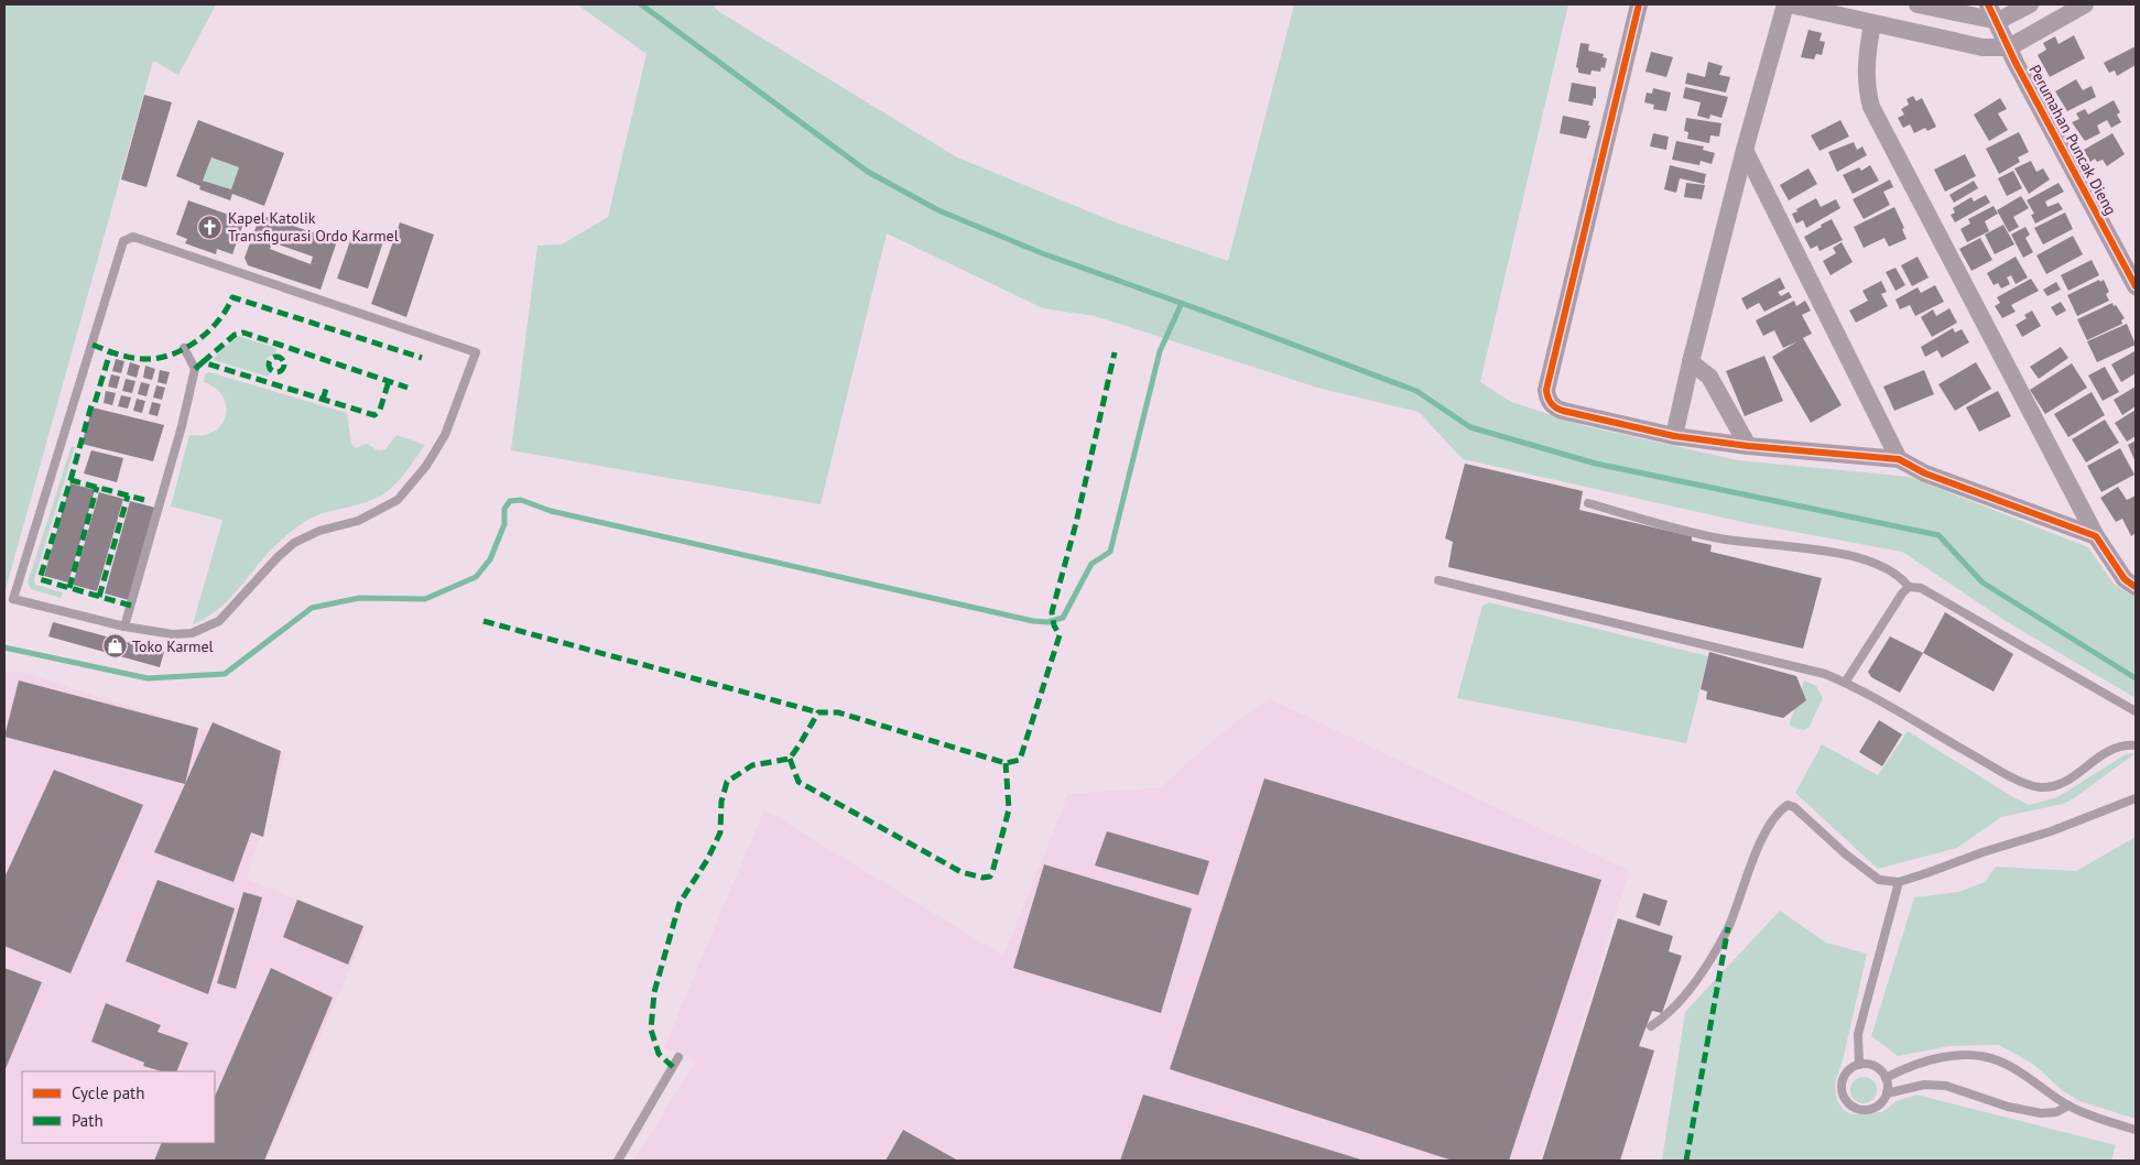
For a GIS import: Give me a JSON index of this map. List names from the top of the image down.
{
  "streets": {
    "street": ["Perumahan Puncak Dieng"]
  },
  "places": {
    "church": ["Kapel Katolik Transfigurasi Ordo Karmel"],
    "shop": ["Toko Karmel"]
  },
  "legend": ["Cycle path", "Path"]
}
